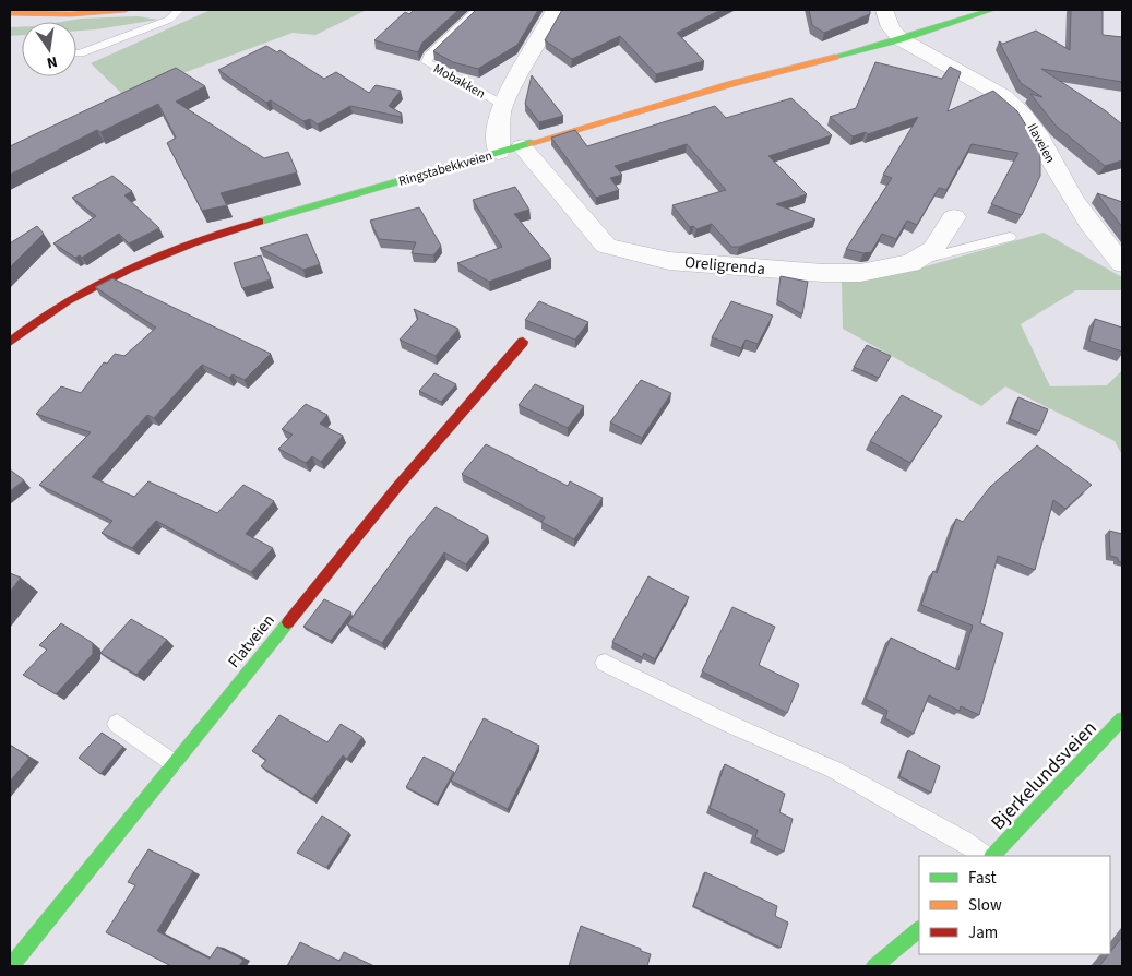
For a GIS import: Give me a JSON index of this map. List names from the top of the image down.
{
  "streets": {
    "street": [
      "Mobakken",
      "Ilaveien",
      "Ringstabekkveien",
      "Oreligrenda",
      "Flatveien",
      "Bjerkelundsveien"
    ]
  },
  "crossings": [
    ["Mobakken", "Ringstabekkveien"],
    ["Mobakken", "Oreligrenda"],
    ["Ilaveien", "Ringstabekkveien"],
    ["Ringstabekkveien", "Oreligrenda"]
  ],
  "legend": ["Fast", "Slow", "Jam"],
  "north": "bottom"
}
